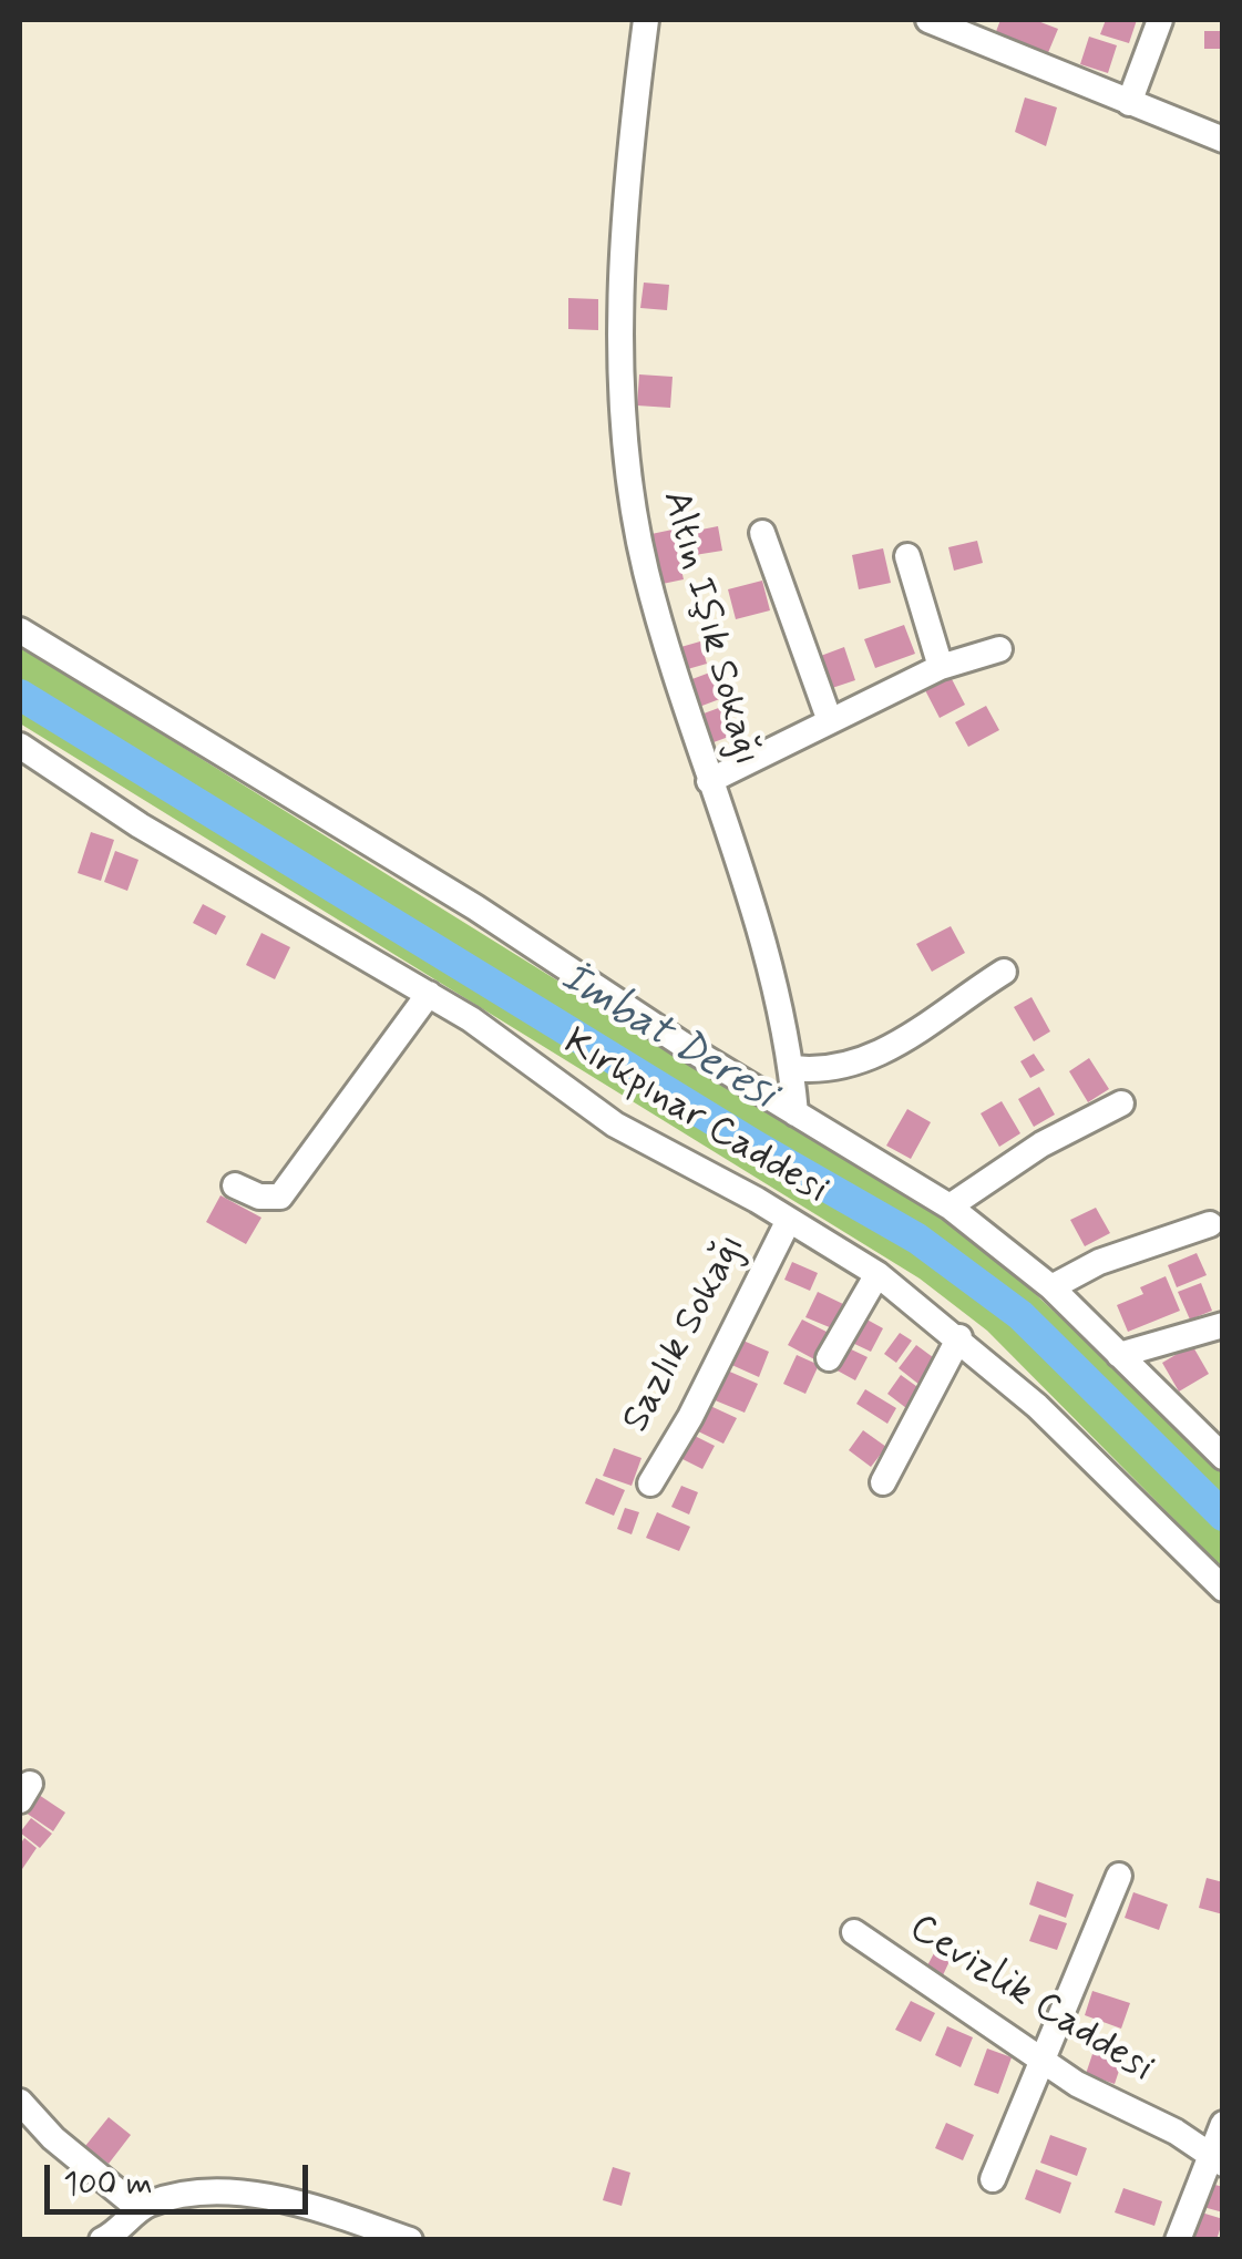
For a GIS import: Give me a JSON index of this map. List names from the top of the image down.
{
  "streets": {
    "street": [
      "Altın Işık Sokağı",
      "Kırkpınar Caddesi",
      "Sazlık Sokağı",
      "Cevizlik Caddesi"
    ]
  },
  "crossings": [
    ["Altın Işık Sokağı", "Kırkpınar Caddesi"],
    ["Kırkpınar Caddesi", "Sazlık Sokağı"]
  ],
  "water": ["İmbat Deresi"],
  "scale_bar": "100 m"
}
